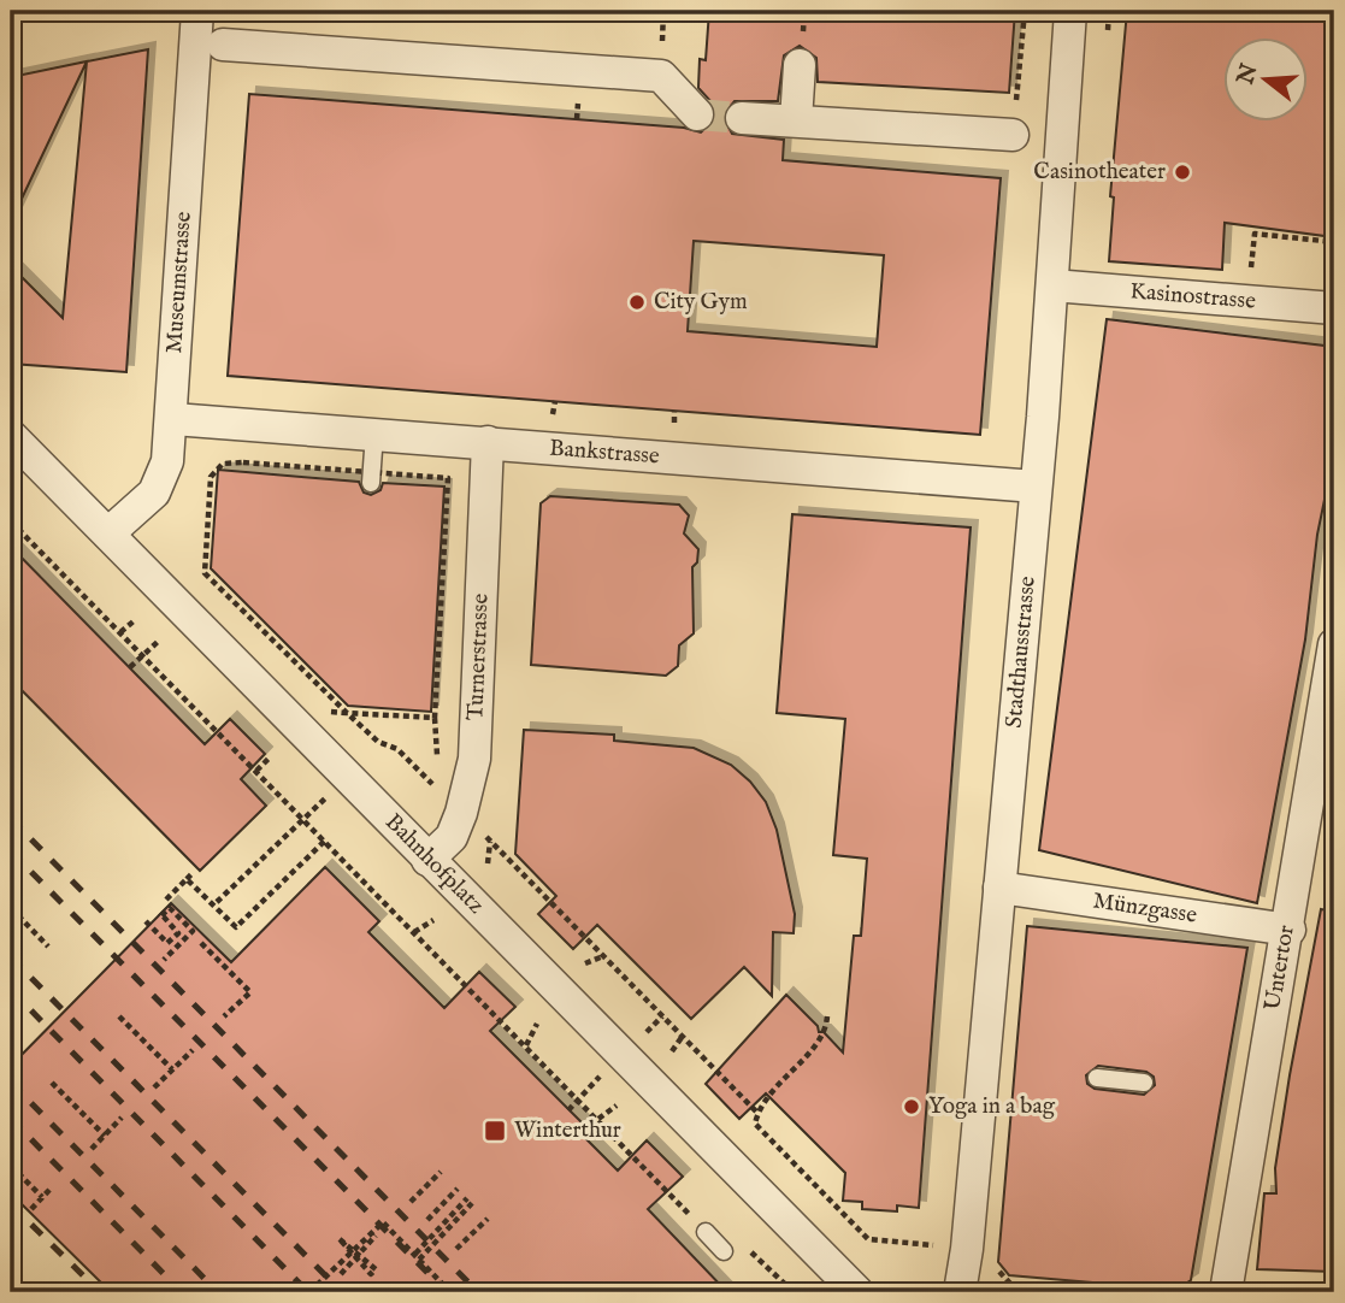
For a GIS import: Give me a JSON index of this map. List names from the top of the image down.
{
  "streets": {
    "street": [
      "Museumstrasse",
      "Kasinostrasse",
      "Bankstrasse",
      "Stadthausstrasse",
      "Turnerstrasse",
      "Bahnhofplatz",
      "Münzgasse",
      "Untertor"
    ]
  },
  "crossings": [
    ["Museumstrasse", "Bankstrasse"],
    ["Museumstrasse", "Bahnhofplatz"],
    ["Kasinostrasse", "Stadthausstrasse"],
    ["Bankstrasse", "Stadthausstrasse"],
    ["Bankstrasse", "Turnerstrasse"],
    ["Stadthausstrasse", "Münzgasse"],
    ["Turnerstrasse", "Bahnhofplatz"],
    ["Münzgasse", "Untertor"]
  ],
  "places": {
    "other": ["Casinotheater", "City Gym", "Yoga in a bag"],
    "transit": ["Winterthur"]
  },
  "north": "left"
}
